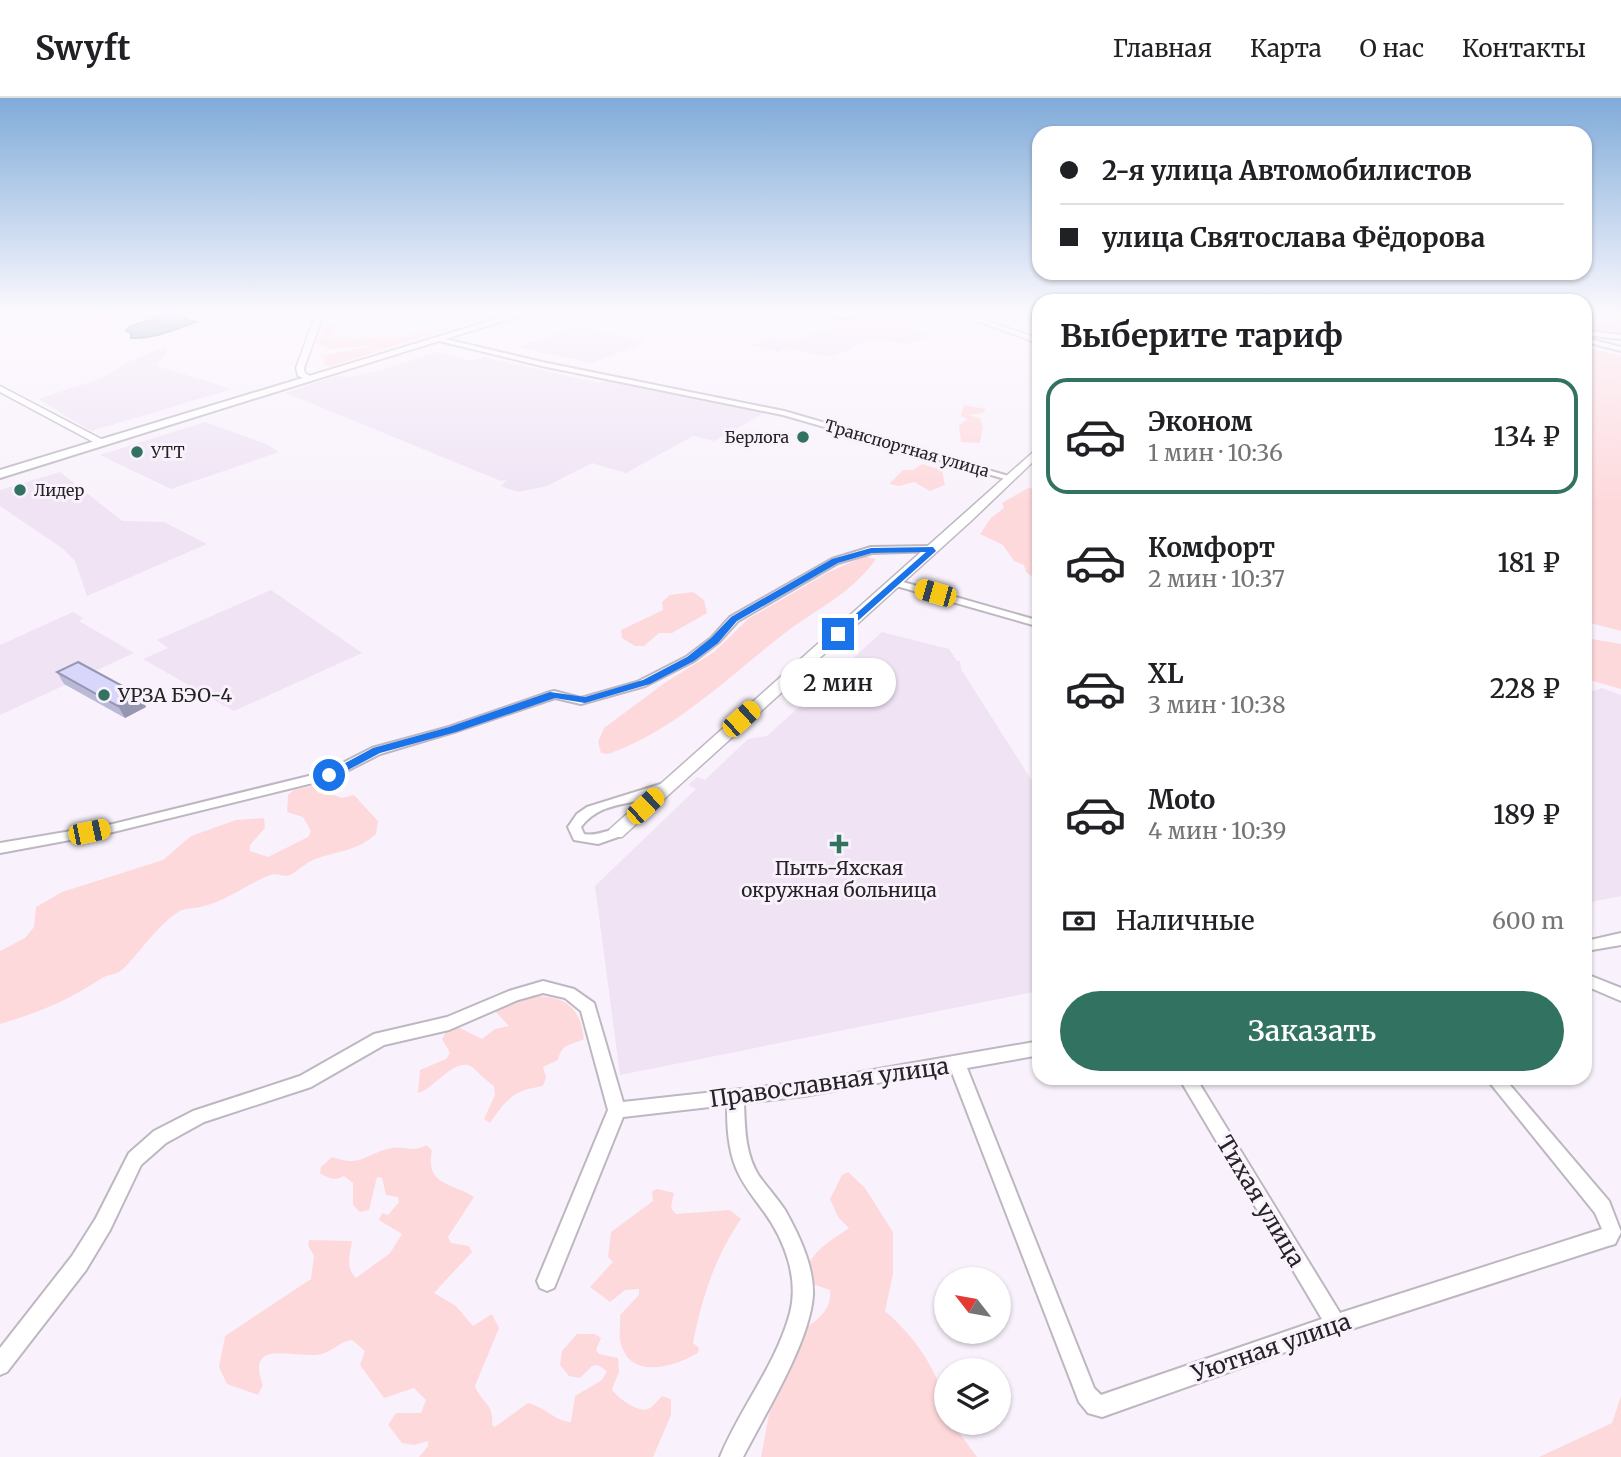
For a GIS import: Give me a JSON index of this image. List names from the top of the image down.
{
  "streets": {
    "street": [
      "Транспортная улица",
      "Православная улица",
      "Тихая улица",
      "Уютная улица"
    ]
  },
  "crossings": [
    ["Православная улица", "Уютная улица"],
    ["Тихая улица", "Уютная улица"]
  ],
  "places": {
    "other": [
      "Берлога",
      "УТТ",
      "Лидер",
      "УРЗА БЭО-4"
    ],
    "health": ["Пыть-Яхская окружная больница"]
  },
  "north": "top left",
  "page": {
    "header": "Swyft",
    "nav": [
      "Главная",
      "Карта",
      "О нас",
      "Контакты"
    ],
    "banner": ["2-я улица Автомобилистов", "улица Святослава Фёдорова"],
    "heading": "Выберите тариф",
    "list": [
      {
        "name": "Эконом",
        "note": "1 мин · 10:36",
        "value": "134 ₽"
      },
      {
        "name": "Комфорт",
        "note": "2 мин · 10:37",
        "value": "181 ₽"
      },
      {
        "name": "XL",
        "note": "3 мин · 10:38",
        "value": "228 ₽"
      },
      {
        "name": "Moto",
        "note": "4 мин · 10:39",
        "value": "189 ₽"
      }
    ],
    "bubble": "2 мин",
    "pay": ["Наличные", "600 m"],
    "buttons": "Заказать"
  }
}
